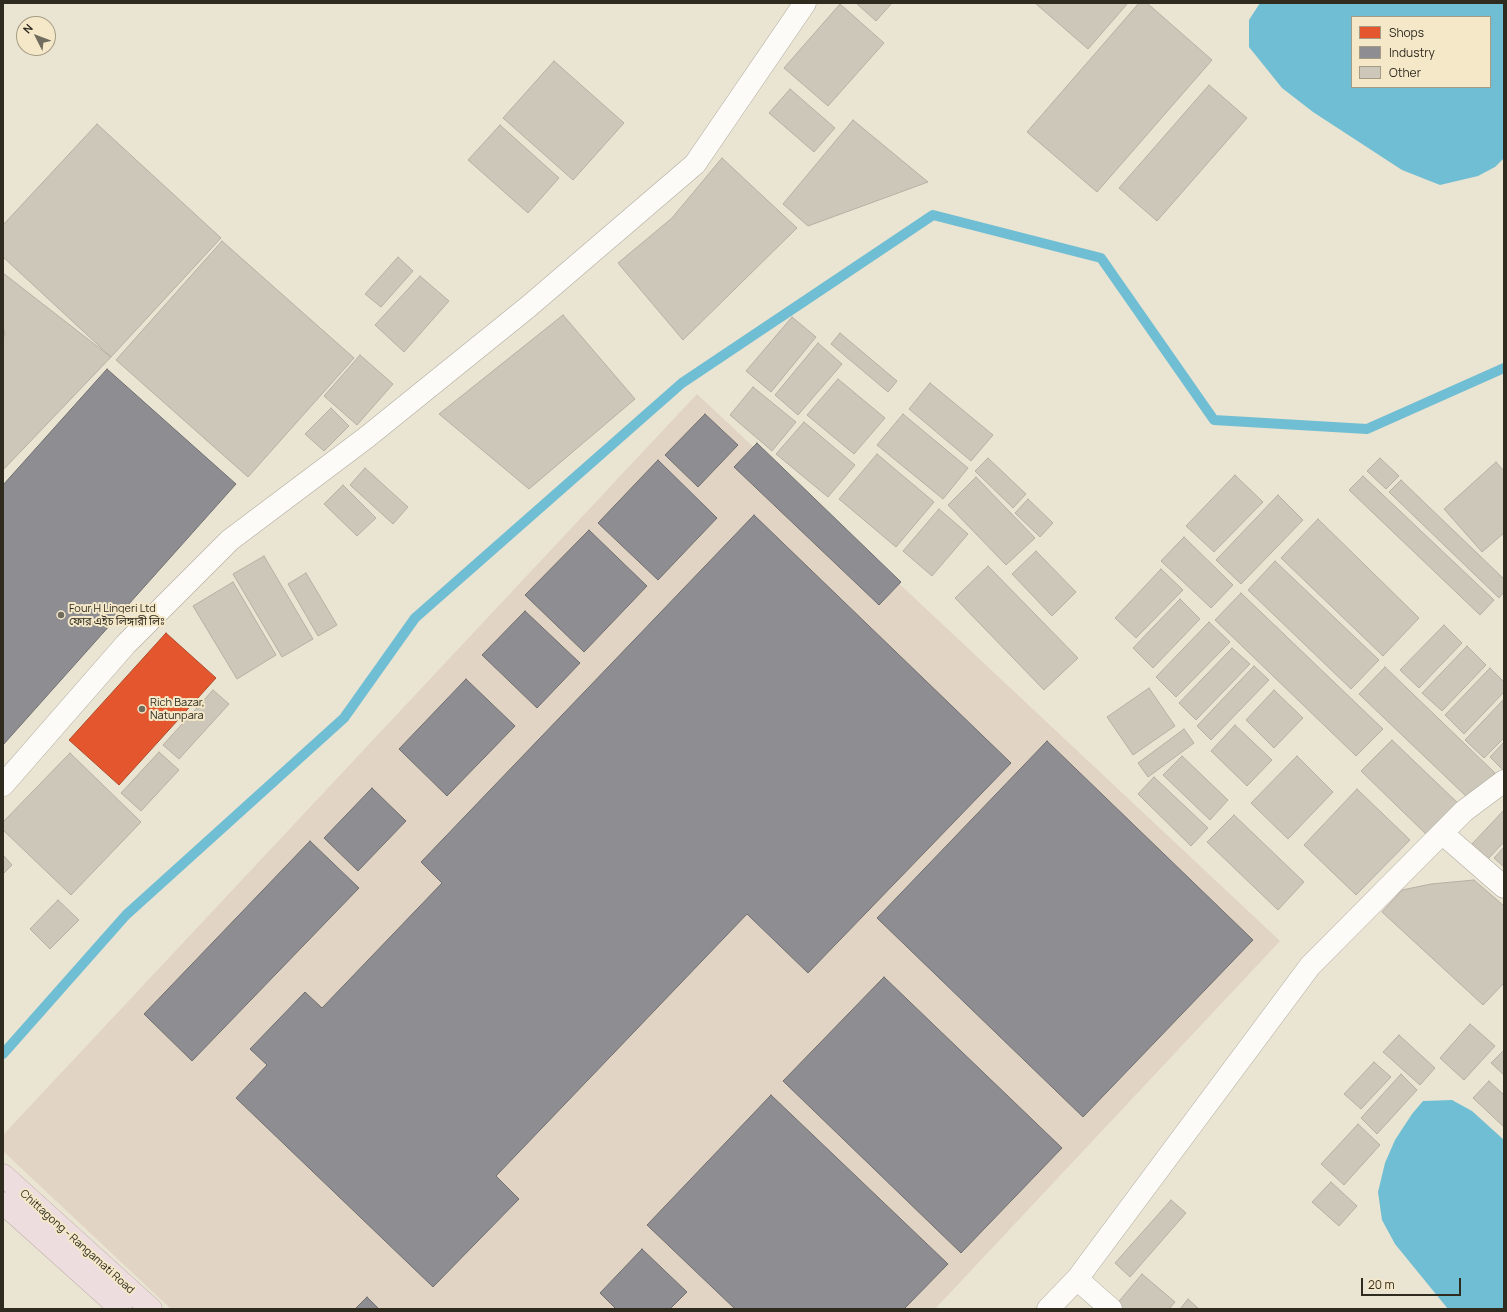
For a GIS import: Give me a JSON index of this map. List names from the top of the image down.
{
  "streets": {
    "highway": ["Chittagong - Rangamati Road"]
  },
  "places": ["Four H Lingeri Ltd ফোর এইচ লিঙ্গারী লিঃ", "Rich Bazar, Natunpara"],
  "legend": ["Shops", "Industry", "Other"],
  "scale_bar": "20 m",
  "north": "top left"
}
